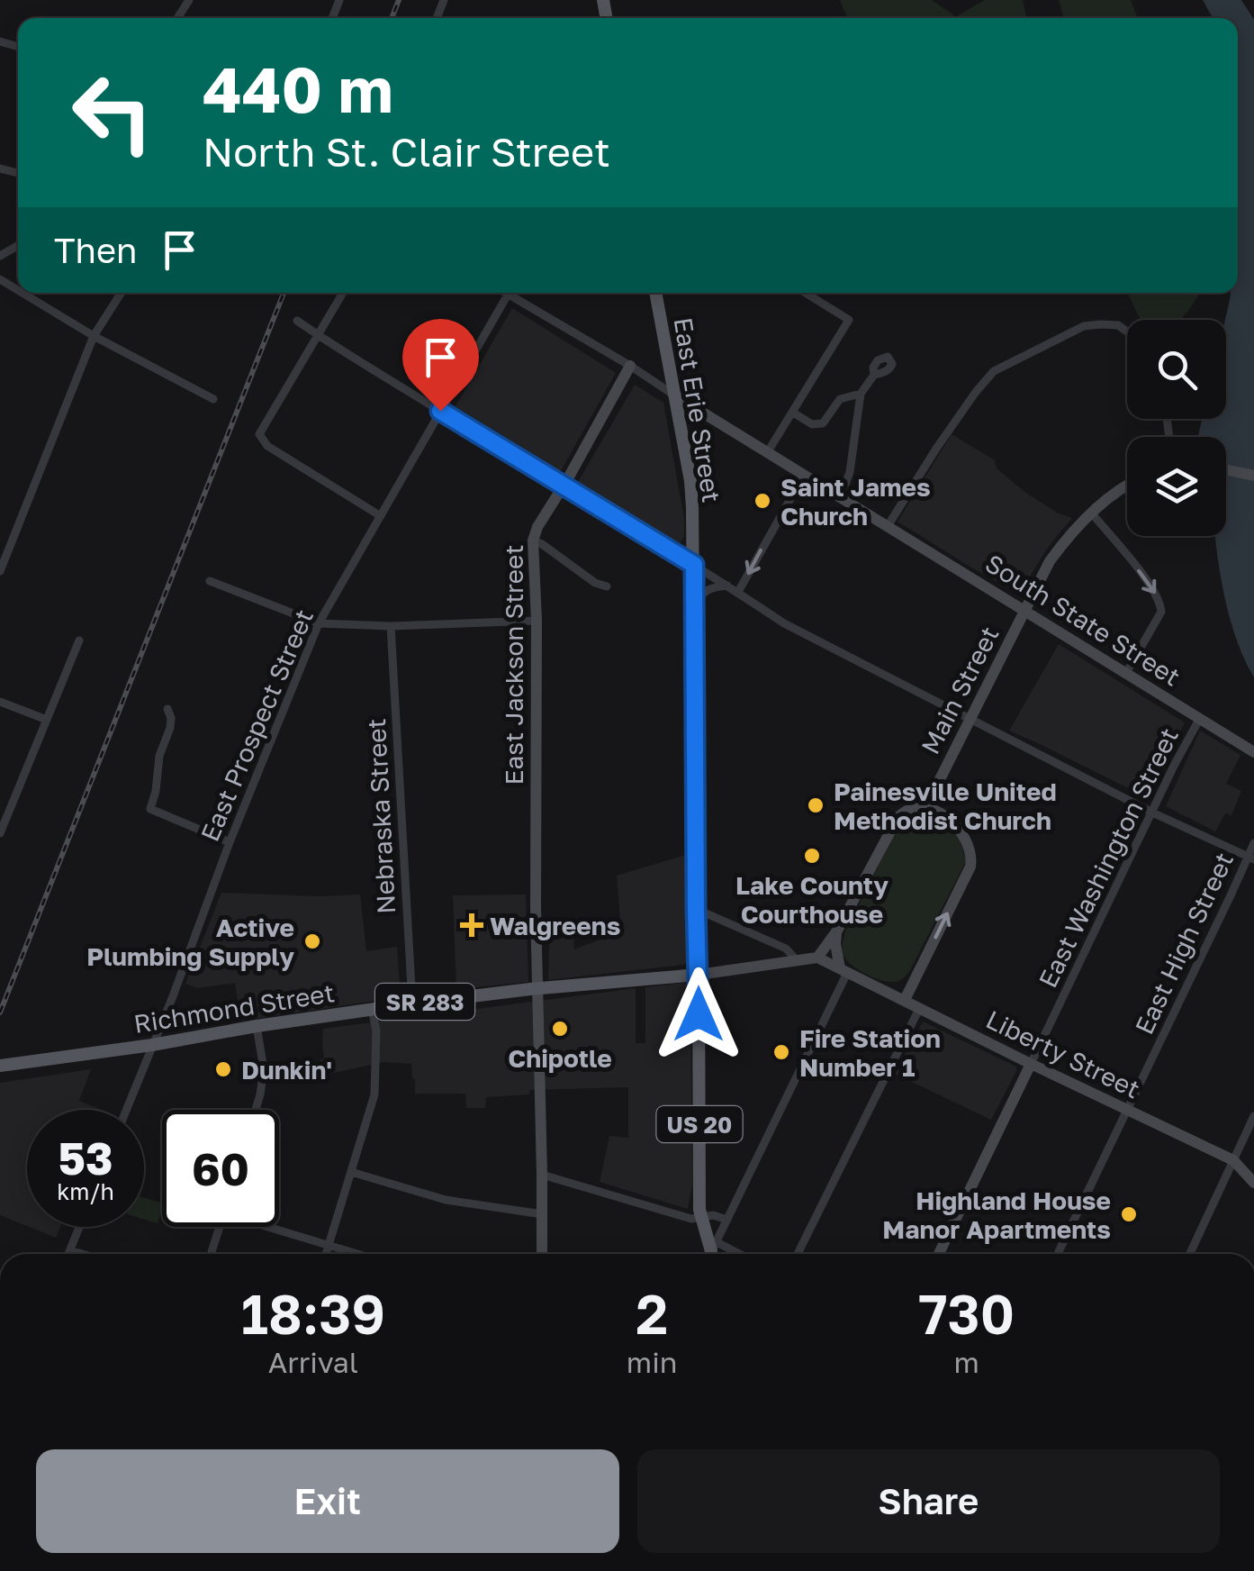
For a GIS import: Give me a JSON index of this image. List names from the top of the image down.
{
  "streets": {
    "main road": [
      "East Erie Street",
      "SR 283",
      "Richmond Street",
      "US 20"
    ],
    "street": [
      "South State Street",
      "East Jackson Street",
      "Main Street",
      "East Prospect Street",
      "Nebraska Street",
      "East Washington Street",
      "East High Street",
      "Liberty Street"
    ]
  },
  "crossings": [
    ["East Erie Street", "South State Street"],
    ["East Erie Street", "Richmond Street"],
    ["East Erie Street", "US 20"],
    ["South State Street", "Main Street"],
    ["South State Street", "East Washington Street"],
    ["East Jackson Street", "Richmond Street"],
    ["East Prospect Street", "Richmond Street"],
    ["Nebraska Street", "Richmond Street"],
    ["East Washington Street", "Liberty Street"],
    ["East High Street", "Liberty Street"],
    ["Richmond Street", "US 20"]
  ],
  "places": {
    "other": [
      "Saint James Church",
      "Painesville United Methodist Church",
      "Lake County Courthouse",
      "Active Plumbing Supply",
      "Chipotle",
      "Fire Station Number 1",
      "Dunkin'",
      "Highland House Manor Apartments"
    ],
    "health": ["Walgreens"]
  },
  "page": {
    "turn": ["440 m", "North St. Clair Street"],
    "then": "Then",
    "speed": "53 km/h",
    "limit": "60",
    "eta": [
      "18:39",
      "Arrival",
      "2",
      "min",
      "730",
      "m"
    ],
    "buttons": ["Exit", "Share"]
  }
}
